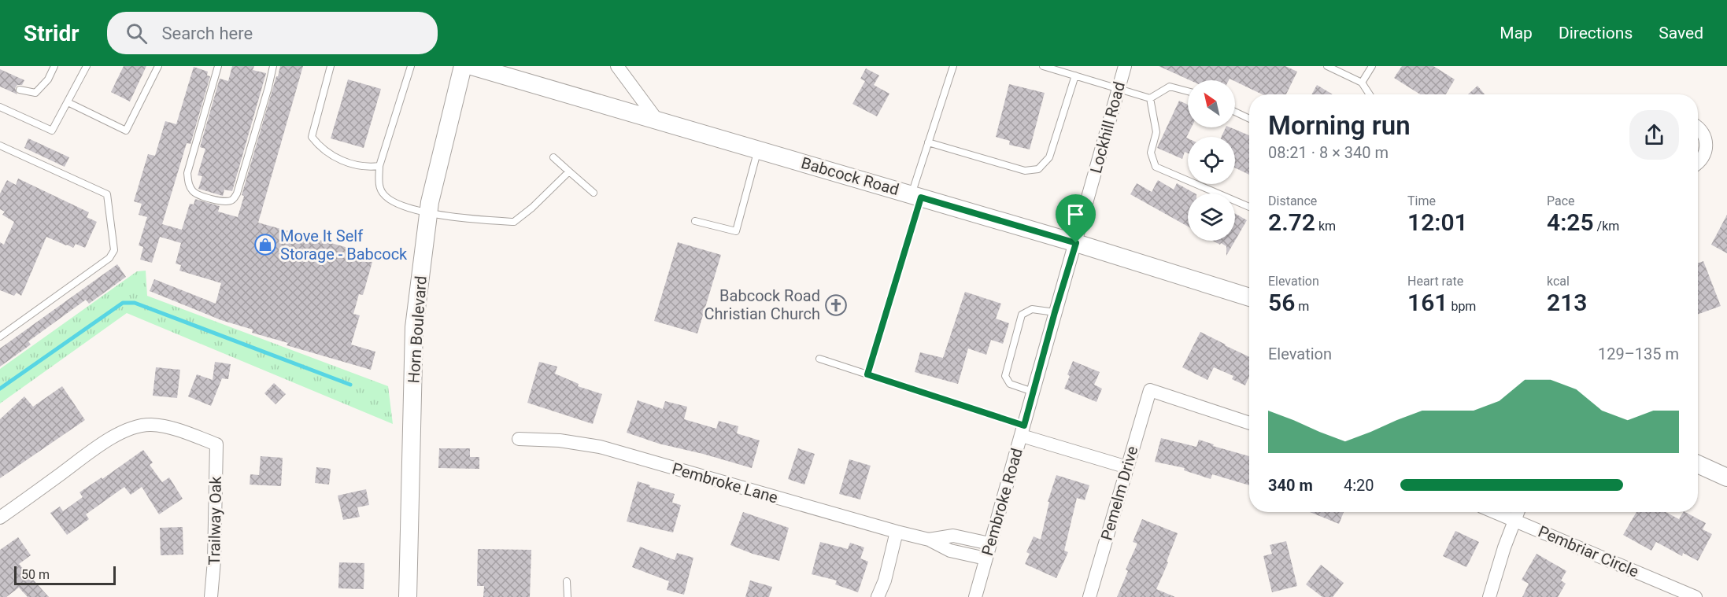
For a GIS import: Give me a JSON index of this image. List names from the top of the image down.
{
  "streets": {
    "main road": ["Babcock Road", "Horn Boulevard"],
    "street": [
      "Lockhill Road",
      "Pembroke Lane",
      "Pemelm Drive",
      "Pembroke Road",
      "Trailway Oak",
      "Pembriar Circle"
    ]
  },
  "crossings": [
    ["Lockhill Road", "Babcock Road"],
    ["Lockhill Road", "Pembroke Road"],
    ["Babcock Road", "Pembroke Road"],
    ["Pembroke Lane", "Pembroke Road"]
  ],
  "places": {
    "shop": ["Move It Self Storage - Babcock"],
    "church": ["Babcock Road Christian Church"]
  },
  "scale_bar": "50 m",
  "north": "top left",
  "page": {
    "header": "Stridr",
    "search": "Search here",
    "nav": ["Map", "Directions", "Saved"],
    "heading": ["Morning run", "08:21 · 8 × 340 m"],
    "stats": [
      ["Distance", "2.72 km"],
      ["Time", "12:01"],
      ["Pace", "4:25 /km"],
      ["Elevation", "56 m"],
      ["Heart rate", "161 bpm"],
      ["kcal", "213"]
    ],
    "chart": ["Elevation", "129–135 m"],
    "list": [
      {
        "name": "340 m",
        "note": "4:20"
      }
    ],
    "scale": "50 m"
  }
}
